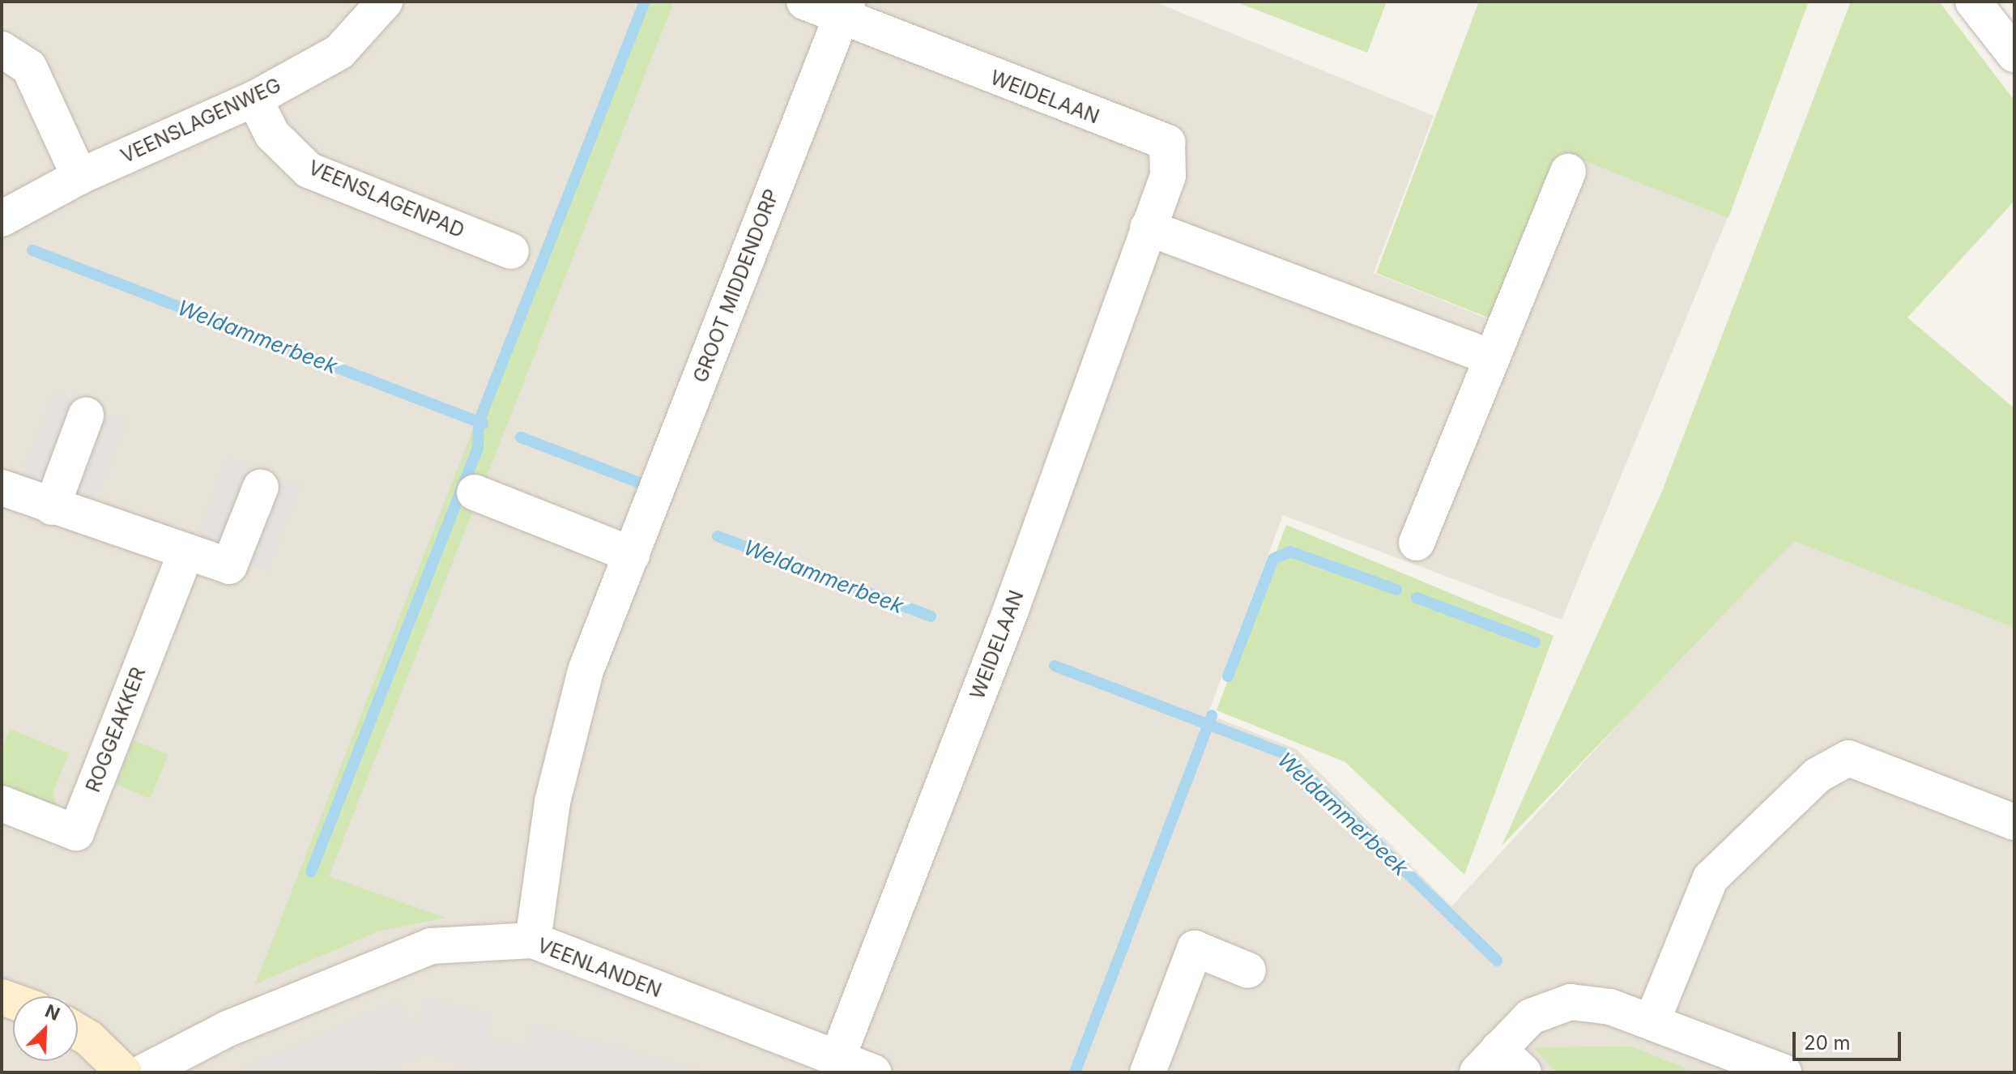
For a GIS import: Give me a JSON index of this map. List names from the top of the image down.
{
  "streets": {
    "street": [
      "WEIDELAAN",
      "VEENSLAGENWEG",
      "VEENSLAGENPAD",
      "GROOT MIDDENDORP",
      "ROGGEAKKER",
      "VEENLANDEN"
    ]
  },
  "crossings": [
    ["WEIDELAAN", "GROOT MIDDENDORP"],
    ["WEIDELAAN", "VEENLANDEN"],
    ["VEENSLAGENWEG", "VEENSLAGENPAD"],
    ["GROOT MIDDENDORP", "VEENLANDEN"]
  ],
  "water": ["Weldammerbeek"],
  "scale_bar": "20 m",
  "north": "top right"
}
